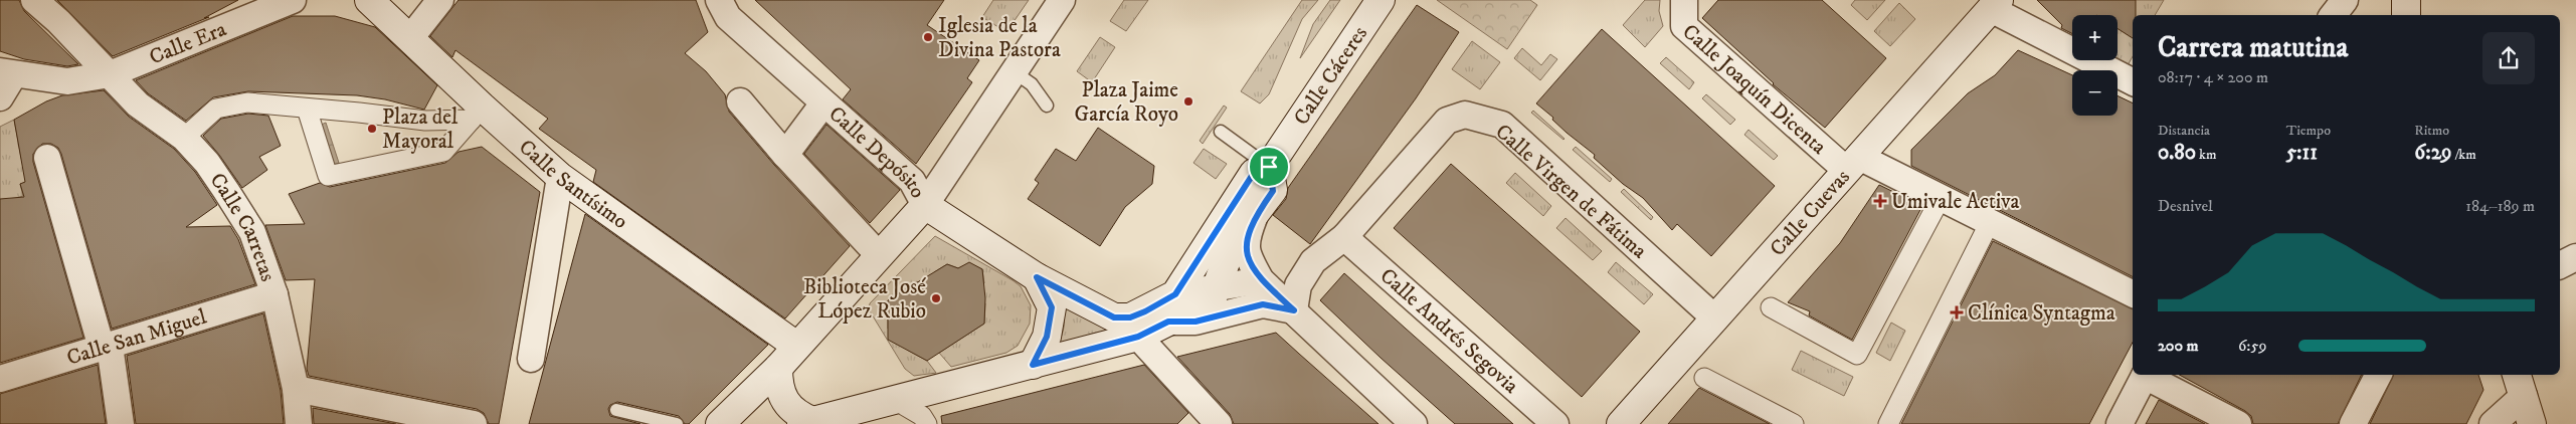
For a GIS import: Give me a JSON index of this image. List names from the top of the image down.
{
  "streets": {
    "main road": ["Calle Cáceres", "Calle Santísimo", "Calle Cuevas"],
    "street": [
      "Calle Era",
      "Calle Joaquín Dicenta",
      "Calle Depósito",
      "Calle Virgen de Fátima",
      "Calle Carretas",
      "Calle Andrés Segovia",
      "Calle San Miguel"
    ]
  },
  "crossings": [
    ["Calle Era", "Calle Carretas"],
    ["Calle Joaquín Dicenta", "Calle Cuevas"],
    ["Calle Virgen de Fátima", "Calle Cuevas"],
    ["Calle Virgen de Fátima", "Calle Andrés Segovia"],
    ["Calle Carretas", "Calle San Miguel"]
  ],
  "places": {
    "other": [
      "Iglesia de la Divina Pastora",
      "Plaza Jaime García Royo",
      "Plaza del Mayoral",
      "Biblioteca José López Rubio"
    ],
    "health": ["Umivale Activa", "Clínica Syntagma"]
  },
  "page": {
    "map_buttons": ["+", "−"],
    "heading": ["Carrera matutina", "08:17 · 4 × 200 m"],
    "stats": [
      ["Distancia", "0.80 km"],
      ["Tiempo", "5:11"],
      ["Ritmo", "6:29 /km"]
    ],
    "chart": ["Desnivel", "184–189 m"],
    "list": [
      {
        "name": "200 m",
        "note": "6:59"
      }
    ]
  }
}
